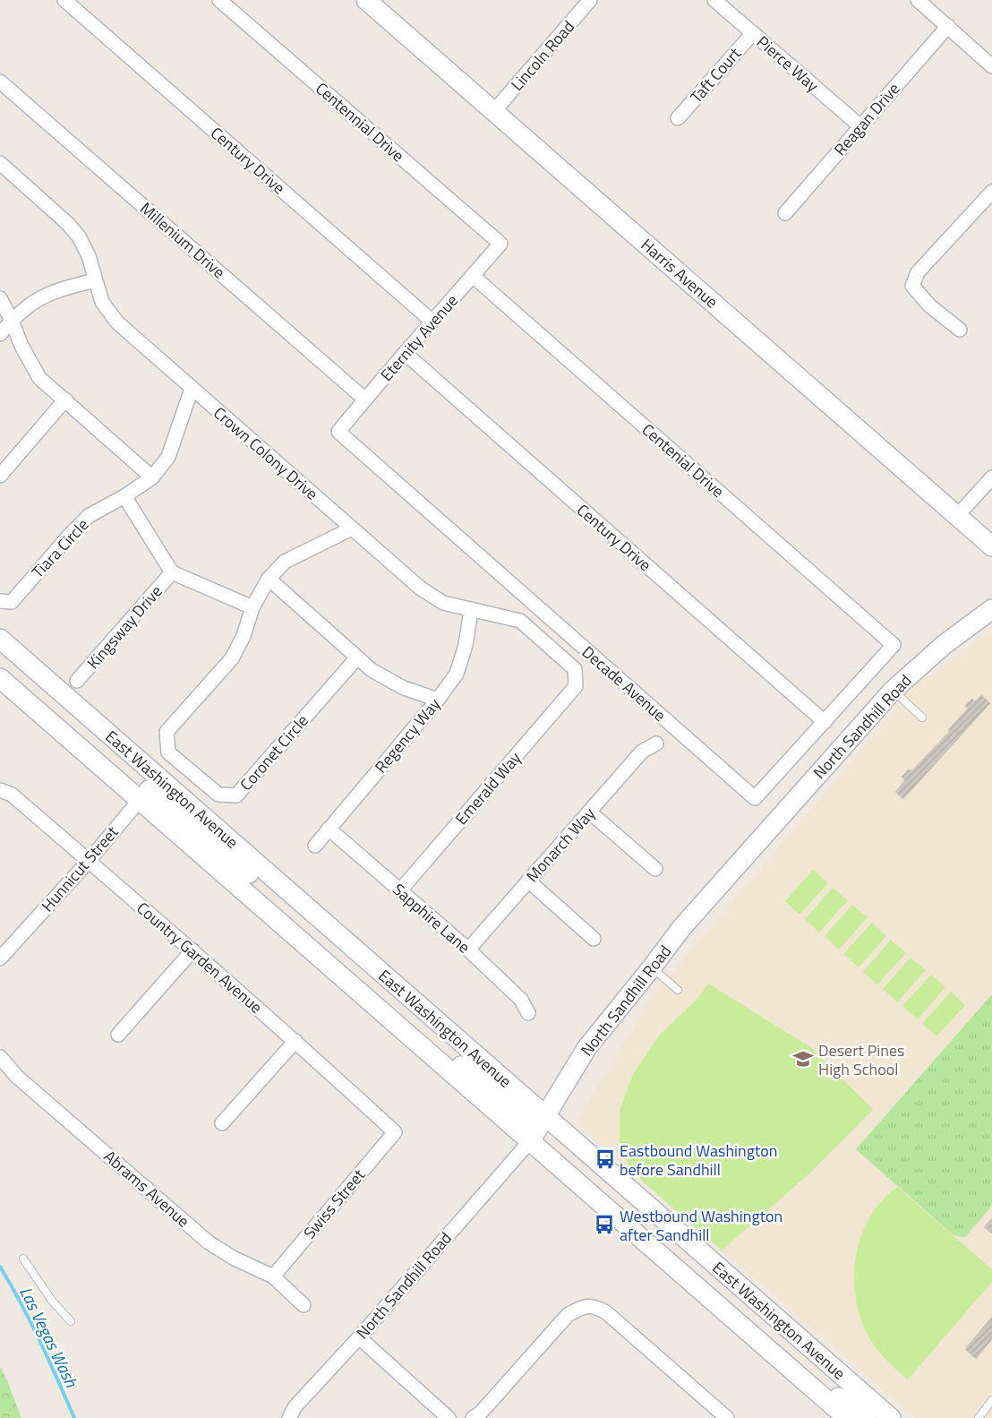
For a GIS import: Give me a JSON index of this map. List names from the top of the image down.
{
  "streets": {
    "main road": ["Harris Avenue", "North Sandhill Road", "East Washington Avenue"],
    "street": [
      "Lincoln Road",
      "Pierce Way",
      "Taft Court",
      "Reagan Drive",
      "Centennial Drive",
      "Century Drive",
      "Millenium Drive",
      "Eternity Avenue",
      "Crown Colony Drive",
      "Centenial Drive",
      "Tiara Circle",
      "Kingsway Drive",
      "Decade Avenue",
      "Regency Way",
      "Coronet Circle",
      "Emerald Way",
      "Monarch Way",
      "Hunnicut Street",
      "Sapphire Lane",
      "Country Garden Avenue",
      "Abrams Avenue",
      "Swiss Street"
    ]
  },
  "crossings": [
    ["Lincoln Road", "Harris Avenue"],
    ["Pierce Way", "Taft Court"],
    ["Pierce Way", "Reagan Drive"],
    ["Centennial Drive", "Eternity Avenue"],
    ["Century Drive", "Eternity Avenue"],
    ["Century Drive", "Decade Avenue"],
    ["Millenium Drive", "Eternity Avenue"],
    ["Eternity Avenue", "Centenial Drive"],
    ["Eternity Avenue", "Decade Avenue"],
    ["Crown Colony Drive", "Regency Way"],
    ["Crown Colony Drive", "Emerald Way"],
    ["Centenial Drive", "Decade Avenue"],
    ["Kingsway Drive", "East Washington Avenue"],
    ["North Sandhill Road", "East Washington Avenue"],
    ["Regency Way", "Sapphire Lane"],
    ["Emerald Way", "Sapphire Lane"],
    ["East Washington Avenue", "Hunnicut Street"],
    ["Monarch Way", "Sapphire Lane"],
    ["Hunnicut Street", "Country Garden Avenue"],
    ["Country Garden Avenue", "Swiss Street"],
    ["Abrams Avenue", "Swiss Street"]
  ],
  "water": ["Las Vegas Wash"],
  "places": {
    "school or university": ["Desert Pines High School"],
    "bus stop": ["Eastbound Washington before Sandhill", "Westbound Washington after Sandhill"]
  }
}
